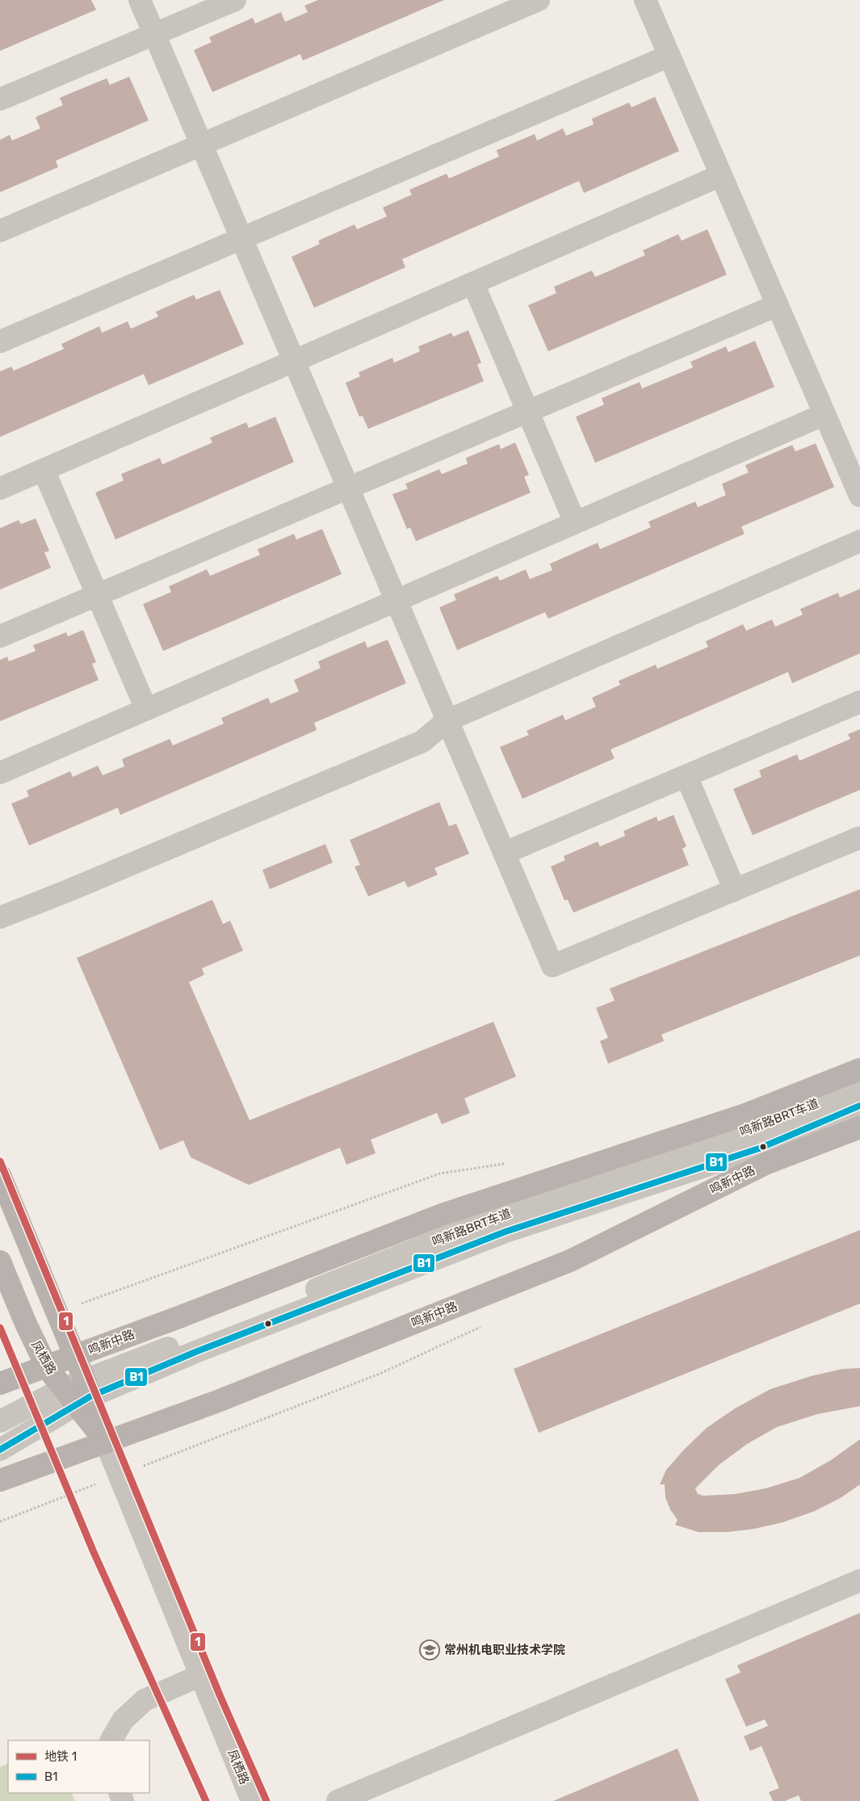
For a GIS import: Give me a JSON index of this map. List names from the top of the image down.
{
  "streets": {
    "main road": ["鸣新中路", "凤栖路"],
    "lane": ["鸣新路BRT车道"]
  },
  "crossings": [
    ["鸣新路BRT车道", "凤栖路"],
    ["鸣新中路", "凤栖路"]
  ],
  "places": {
    "school or university": ["常州机电职业技术学院"]
  },
  "lines": ["transit line B1", "metro line 1"],
  "legend": ["地铁 1", "B1"]
}
